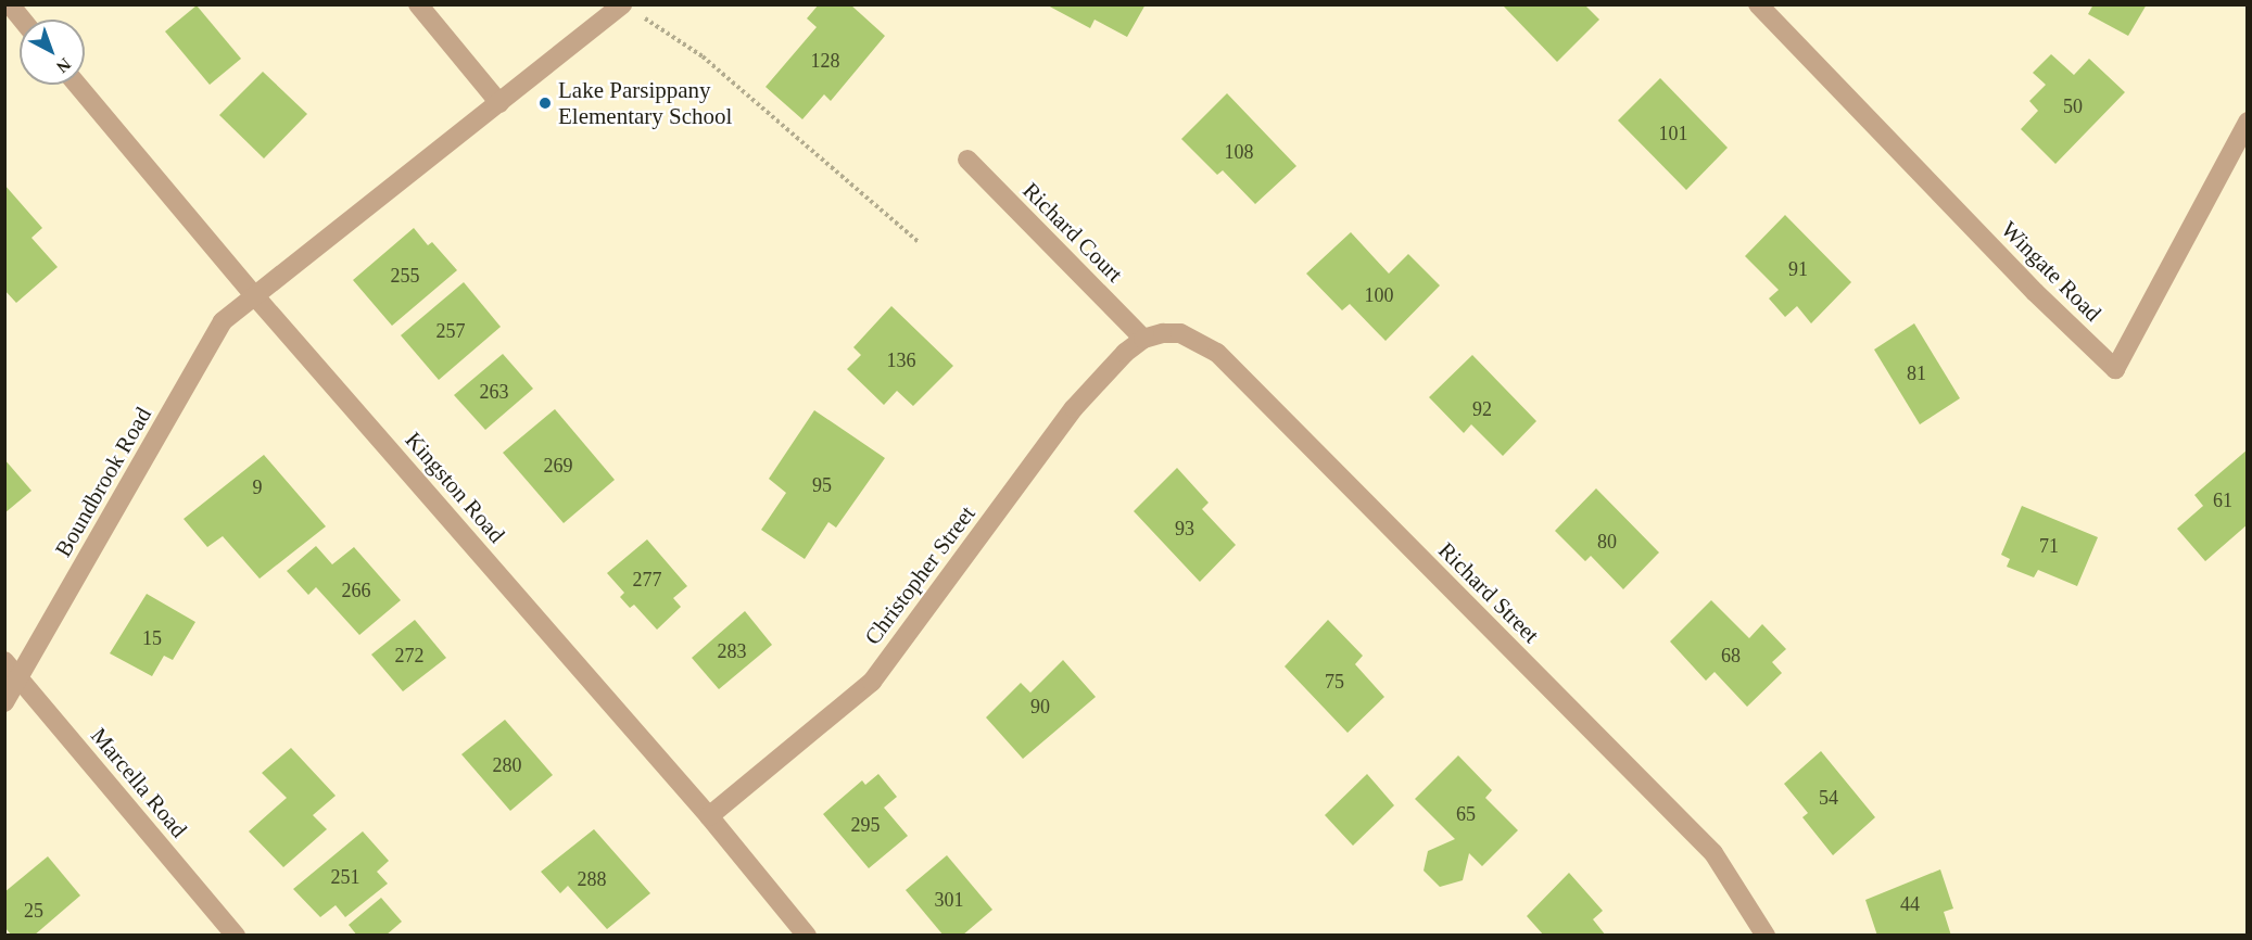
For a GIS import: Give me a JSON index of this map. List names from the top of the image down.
{
  "streets": {
    "street": [
      "Richard Court",
      "Wingate Road",
      "Boundbrook Road",
      "Kingston Road",
      "Christopher Street",
      "Richard Street",
      "Marcella Road"
    ]
  },
  "crossings": [
    ["Richard Court", "Christopher Street"],
    ["Richard Court", "Richard Street"],
    ["Boundbrook Road", "Kingston Road"],
    ["Boundbrook Road", "Marcella Road"],
    ["Kingston Road", "Christopher Street"],
    ["Christopher Street", "Richard Street"]
  ],
  "places": ["Lake Parsippany Elementary School"],
  "house_numbers": [
    "128",
    "50",
    "101",
    "108",
    "91",
    "255",
    "100",
    "257",
    "136",
    "81",
    "263",
    "92",
    "269",
    "95",
    "9",
    "61",
    "93",
    "80",
    "71",
    "277",
    "266",
    "15",
    "283",
    "272",
    "68",
    "75",
    "90",
    "280",
    "54",
    "65",
    "295",
    "251",
    "288",
    "301",
    "44",
    "25"
  ],
  "north": "bottom right"
}
